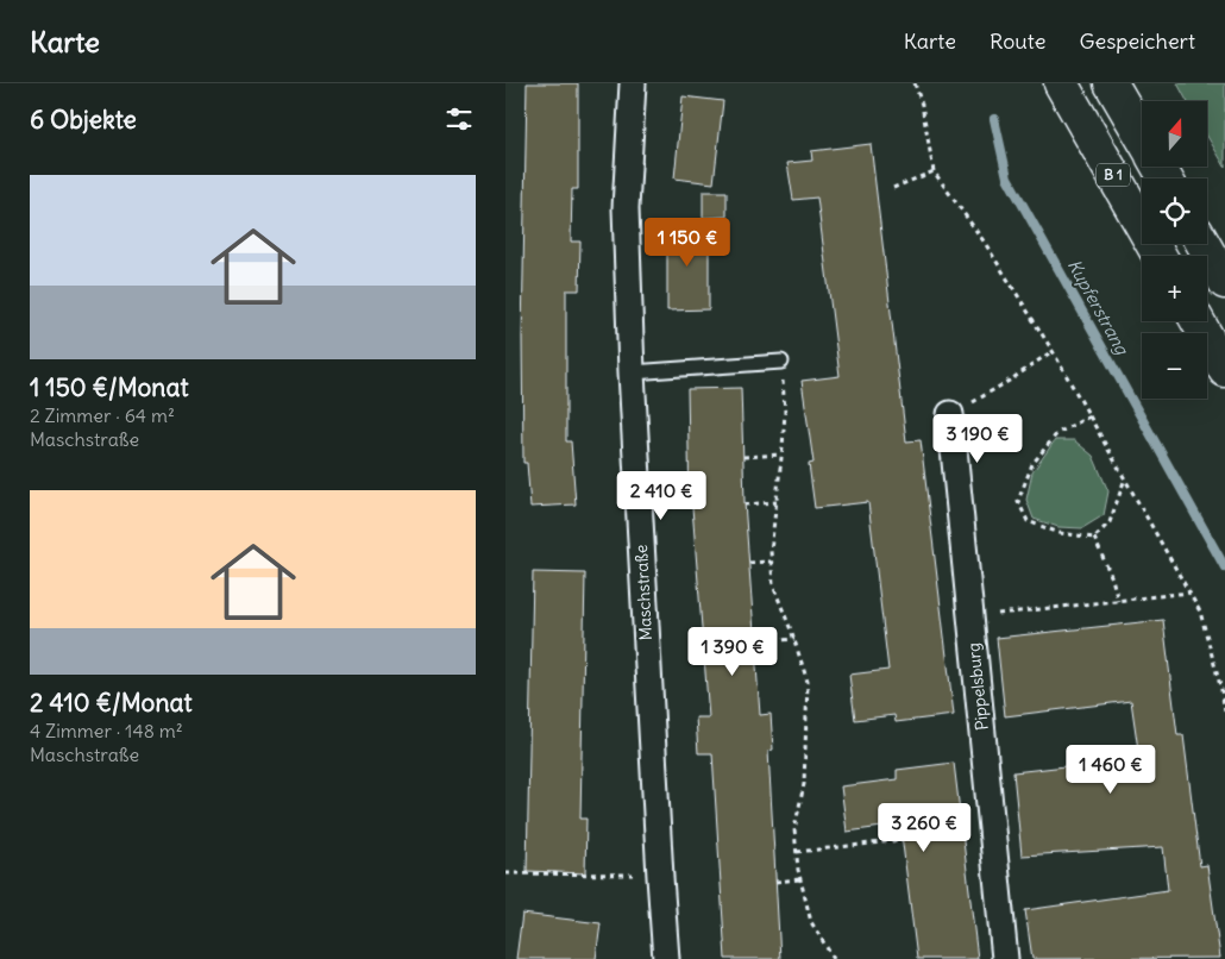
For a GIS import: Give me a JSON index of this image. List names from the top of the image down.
{
  "streets": {
    "highway": ["B 1"],
    "street": ["Maschstraße", "Pippelsburg"]
  },
  "water": ["Kupferstrang"],
  "north": "top",
  "page": {
    "header": "Karte",
    "nav": ["Karte", "Route", "Gespeichert"],
    "heading": "6 Objekte",
    "map_buttons": ["+", "−"],
    "list": [
      {
        "name": "1 150 €/Monat",
        "note": "2 Zimmer · 64 m² · Maschstraße"
      },
      {
        "name": "2 410 €/Monat",
        "note": "4 Zimmer · 148 m² · Maschstraße"
      }
    ],
    "price": [
      "1 150 €",
      "3 190 €",
      "2 410 €",
      "1 390 €",
      "1 460 €",
      "3 260 €"
    ]
  }
}
